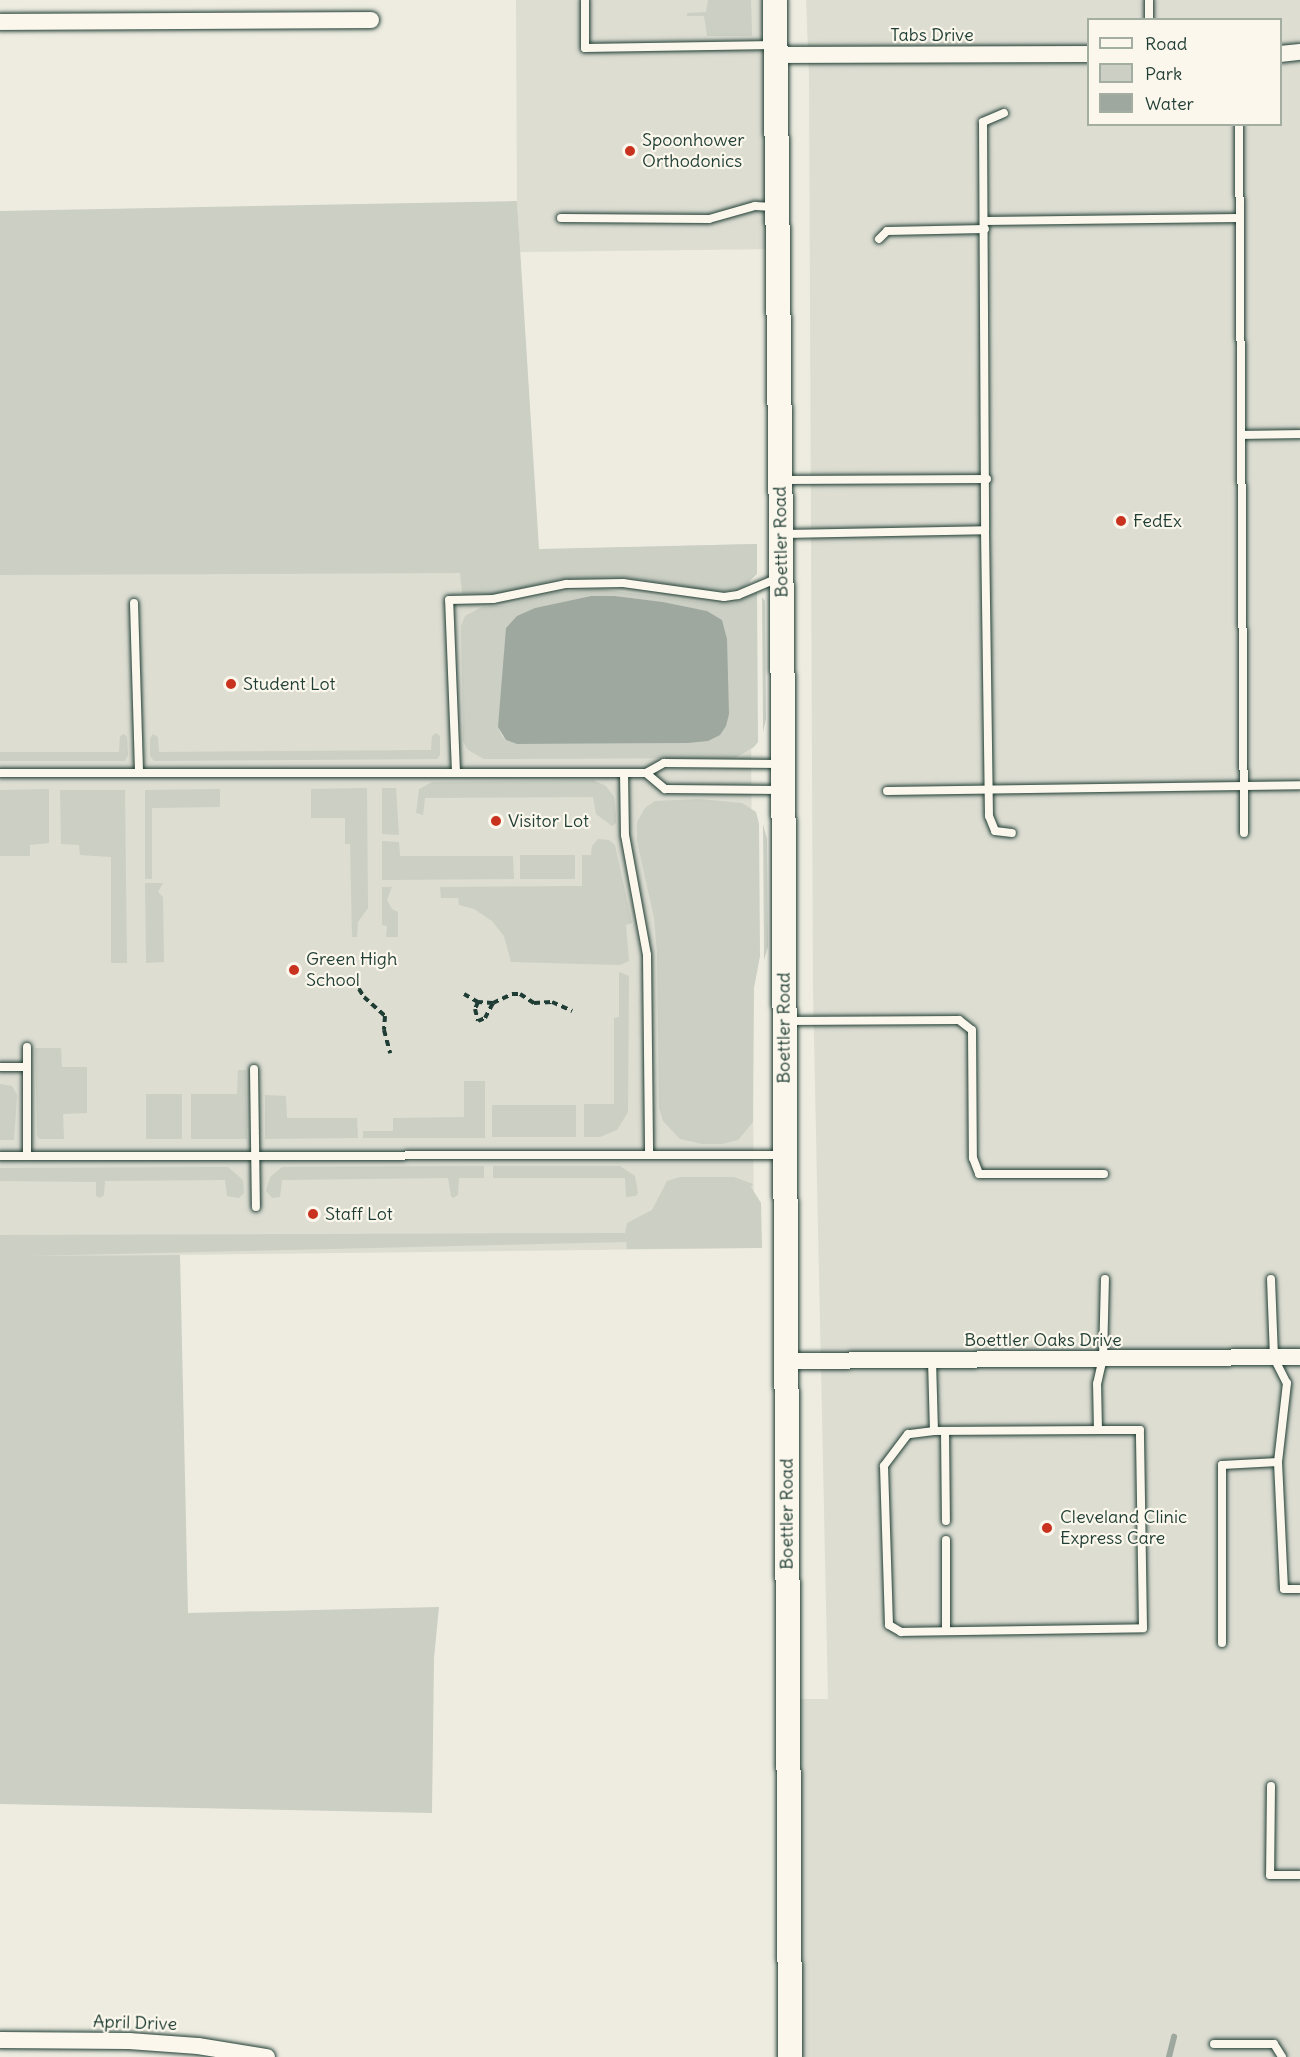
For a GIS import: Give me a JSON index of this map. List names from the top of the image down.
{
  "streets": {
    "street": [
      "Tabs Drive",
      "Boettler Road",
      "Boettler Oaks Drive",
      "April Drive"
    ]
  },
  "crossings": [
    ["Tabs Drive", "Boettler Road"],
    ["Boettler Road", "Boettler Oaks Drive"]
  ],
  "places": [
    "Spoonhower Orthodonics",
    "FedEx",
    "Student Lot",
    "Visitor Lot",
    "Green High School",
    "Staff Lot",
    "Cleveland Clinic Express Care"
  ],
  "legend": ["Road", "Park", "Water"]
}
